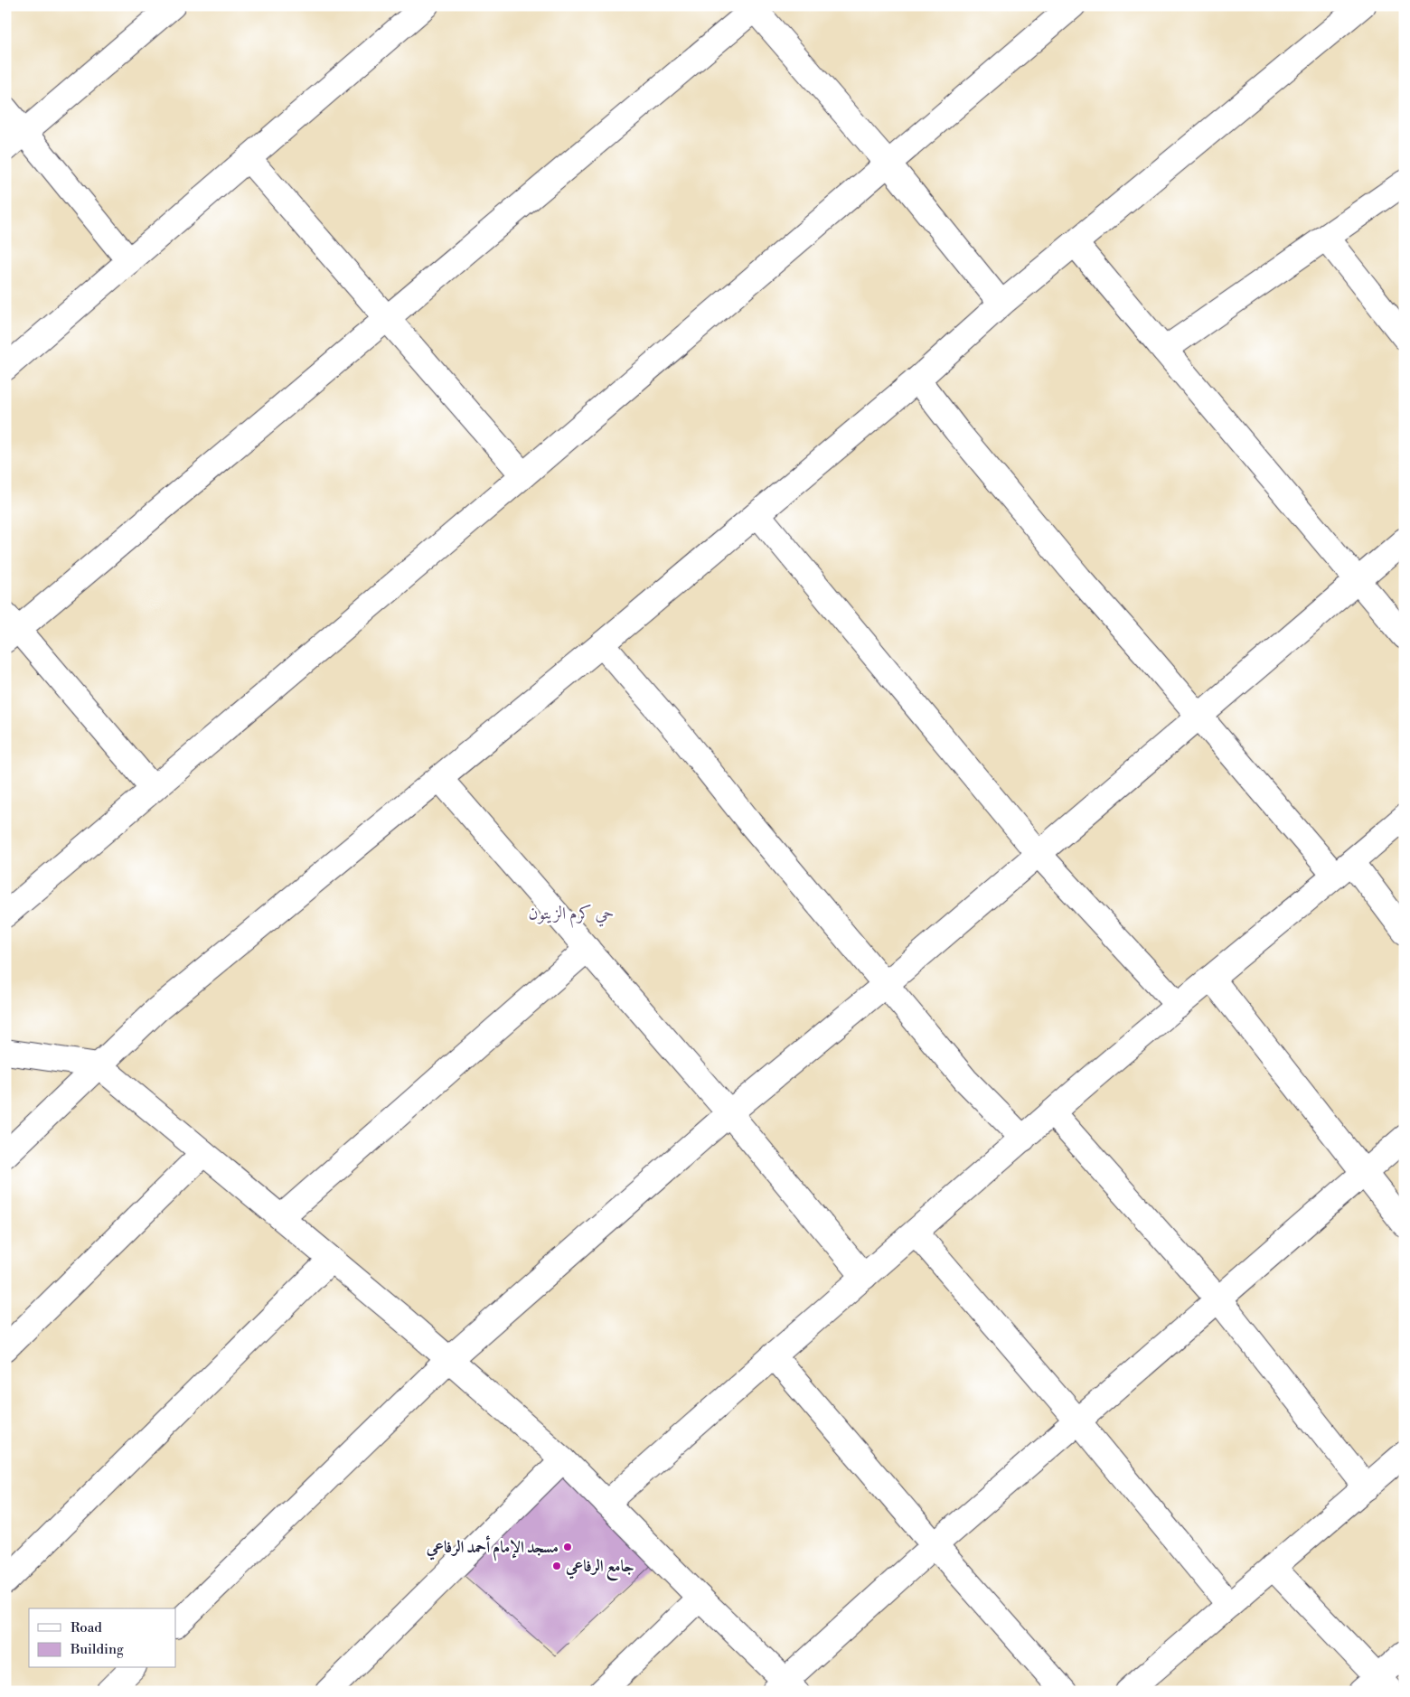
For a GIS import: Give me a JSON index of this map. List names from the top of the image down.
{
  "districts": ["حي كرم الزيتون"],
  "places": ["مسجد الإمام أحمد الرفاعي", "جامع الرفاعي"],
  "legend": ["Road", "Building"]
}
